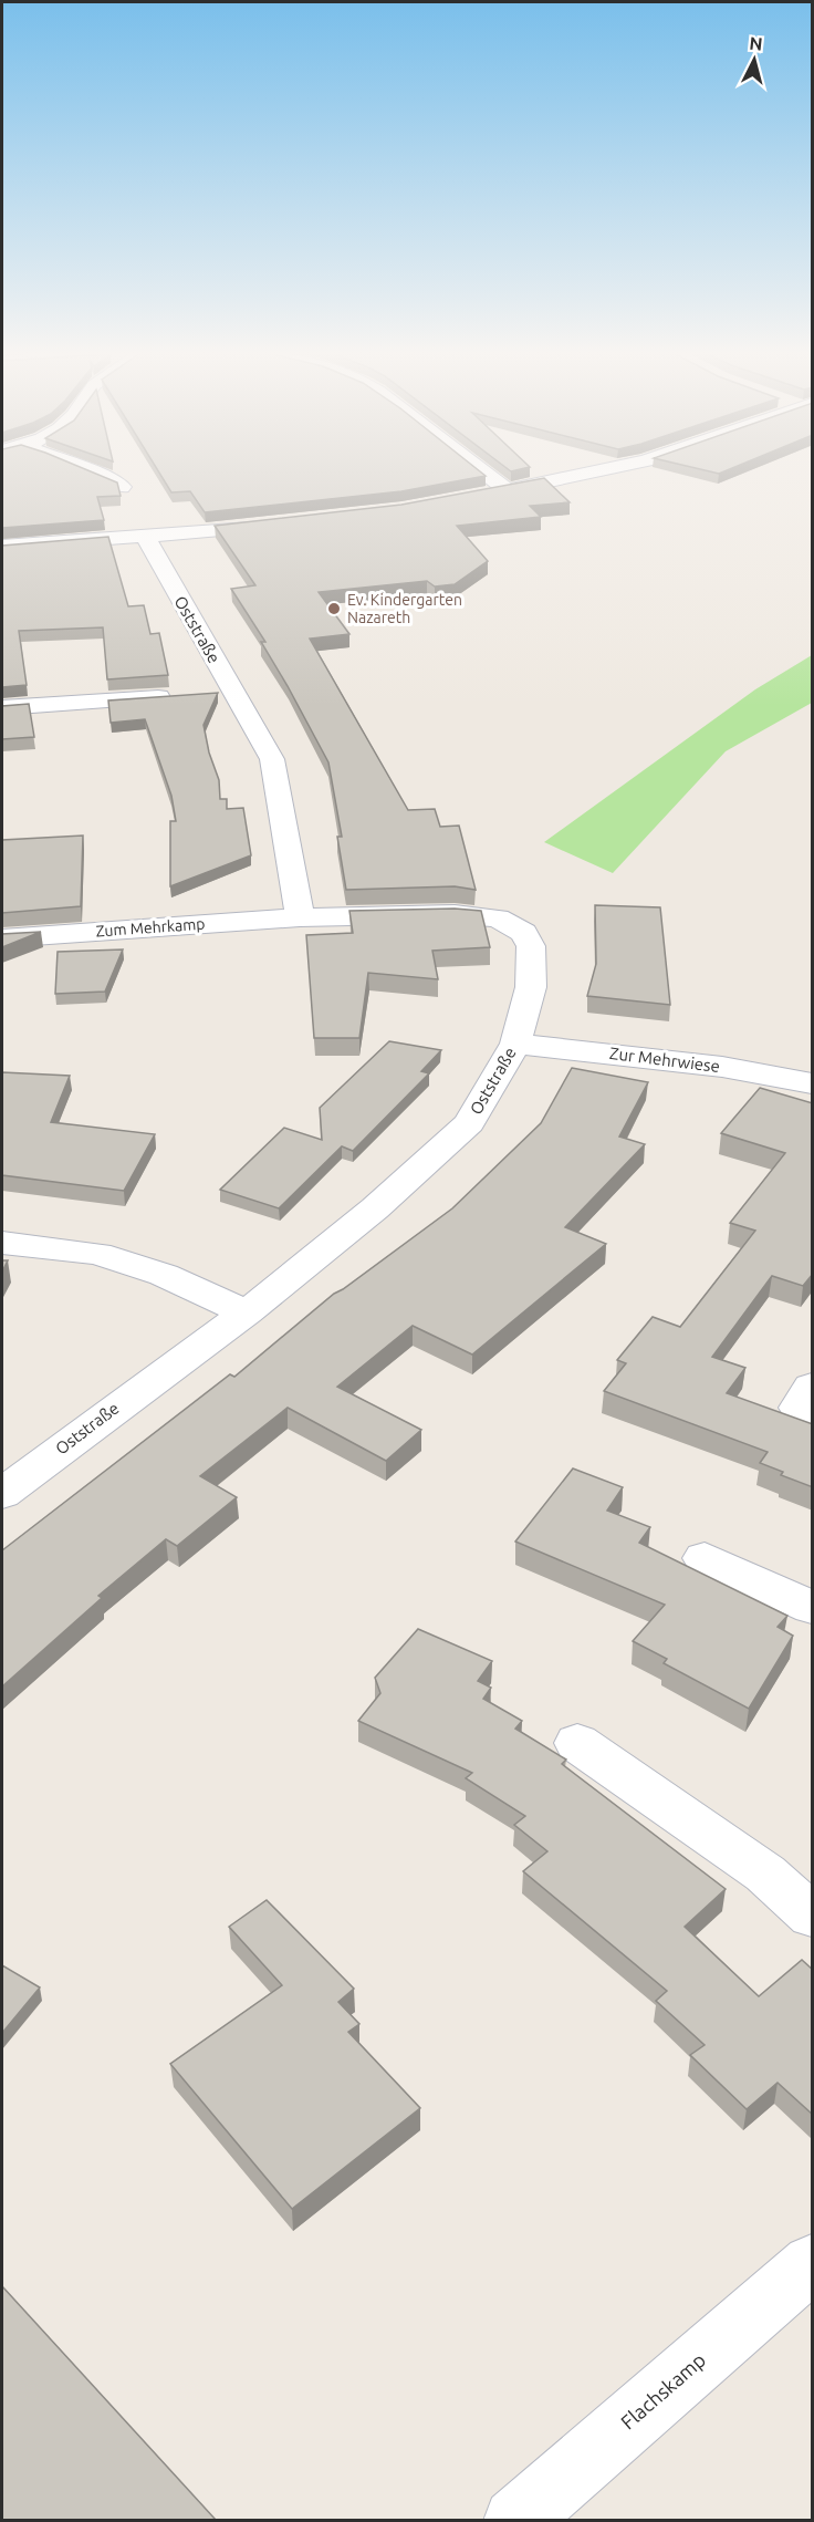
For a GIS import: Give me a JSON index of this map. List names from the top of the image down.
{
  "streets": {
    "street": [
      "Oststraße",
      "Zum Mehrkamp",
      "Zur Mehrwiese",
      "Flachskamp"
    ]
  },
  "crossings": [
    ["Oststraße", "Zum Mehrkamp"],
    ["Oststraße", "Zur Mehrwiese"]
  ],
  "places": ["Ev. Kindergarten Nazareth"],
  "north": "top"
}
